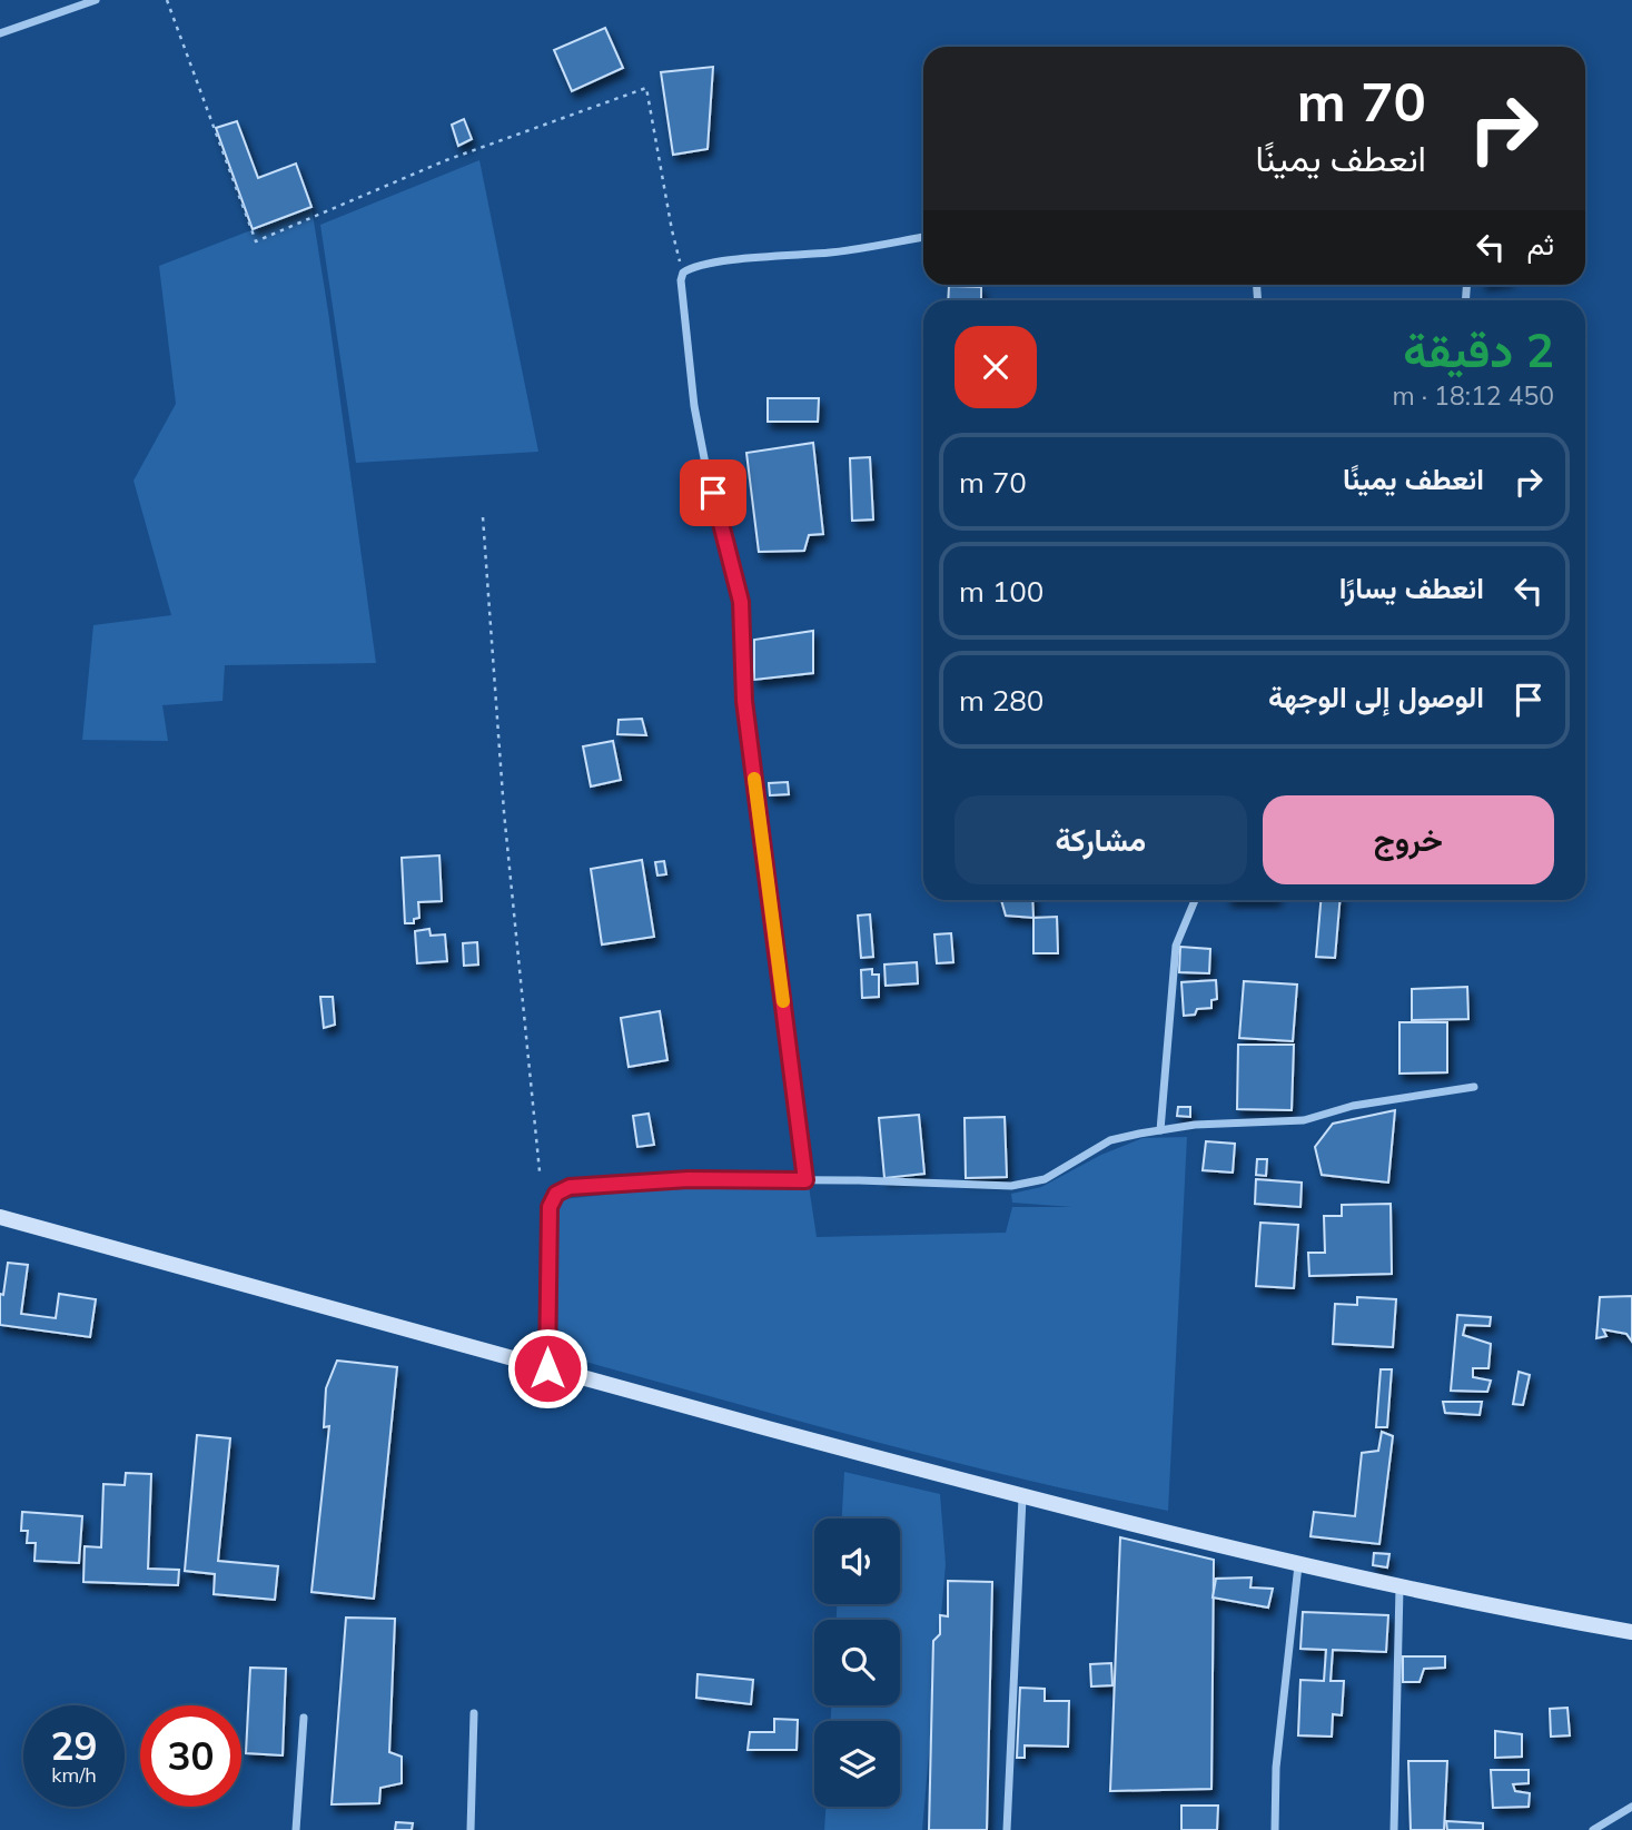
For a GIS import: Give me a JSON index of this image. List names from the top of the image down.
{
  "page": {
    "turn": ["70 m", "انعطف يمينًا"],
    "then": "ثم",
    "heading": ["2 دقيقة", "450 m · 18:12"],
    "list": [
      {
        "name": "انعطف يمينًا",
        "value": "70 m"
      },
      {
        "name": "انعطف يسارًا",
        "value": "100 m"
      },
      {
        "name": "الوصول إلى الوجهة",
        "value": "280 m"
      }
    ],
    "buttons": ["خروج", "مشاركة"],
    "speed": "29 km/h",
    "limit": "30"
  }
}
